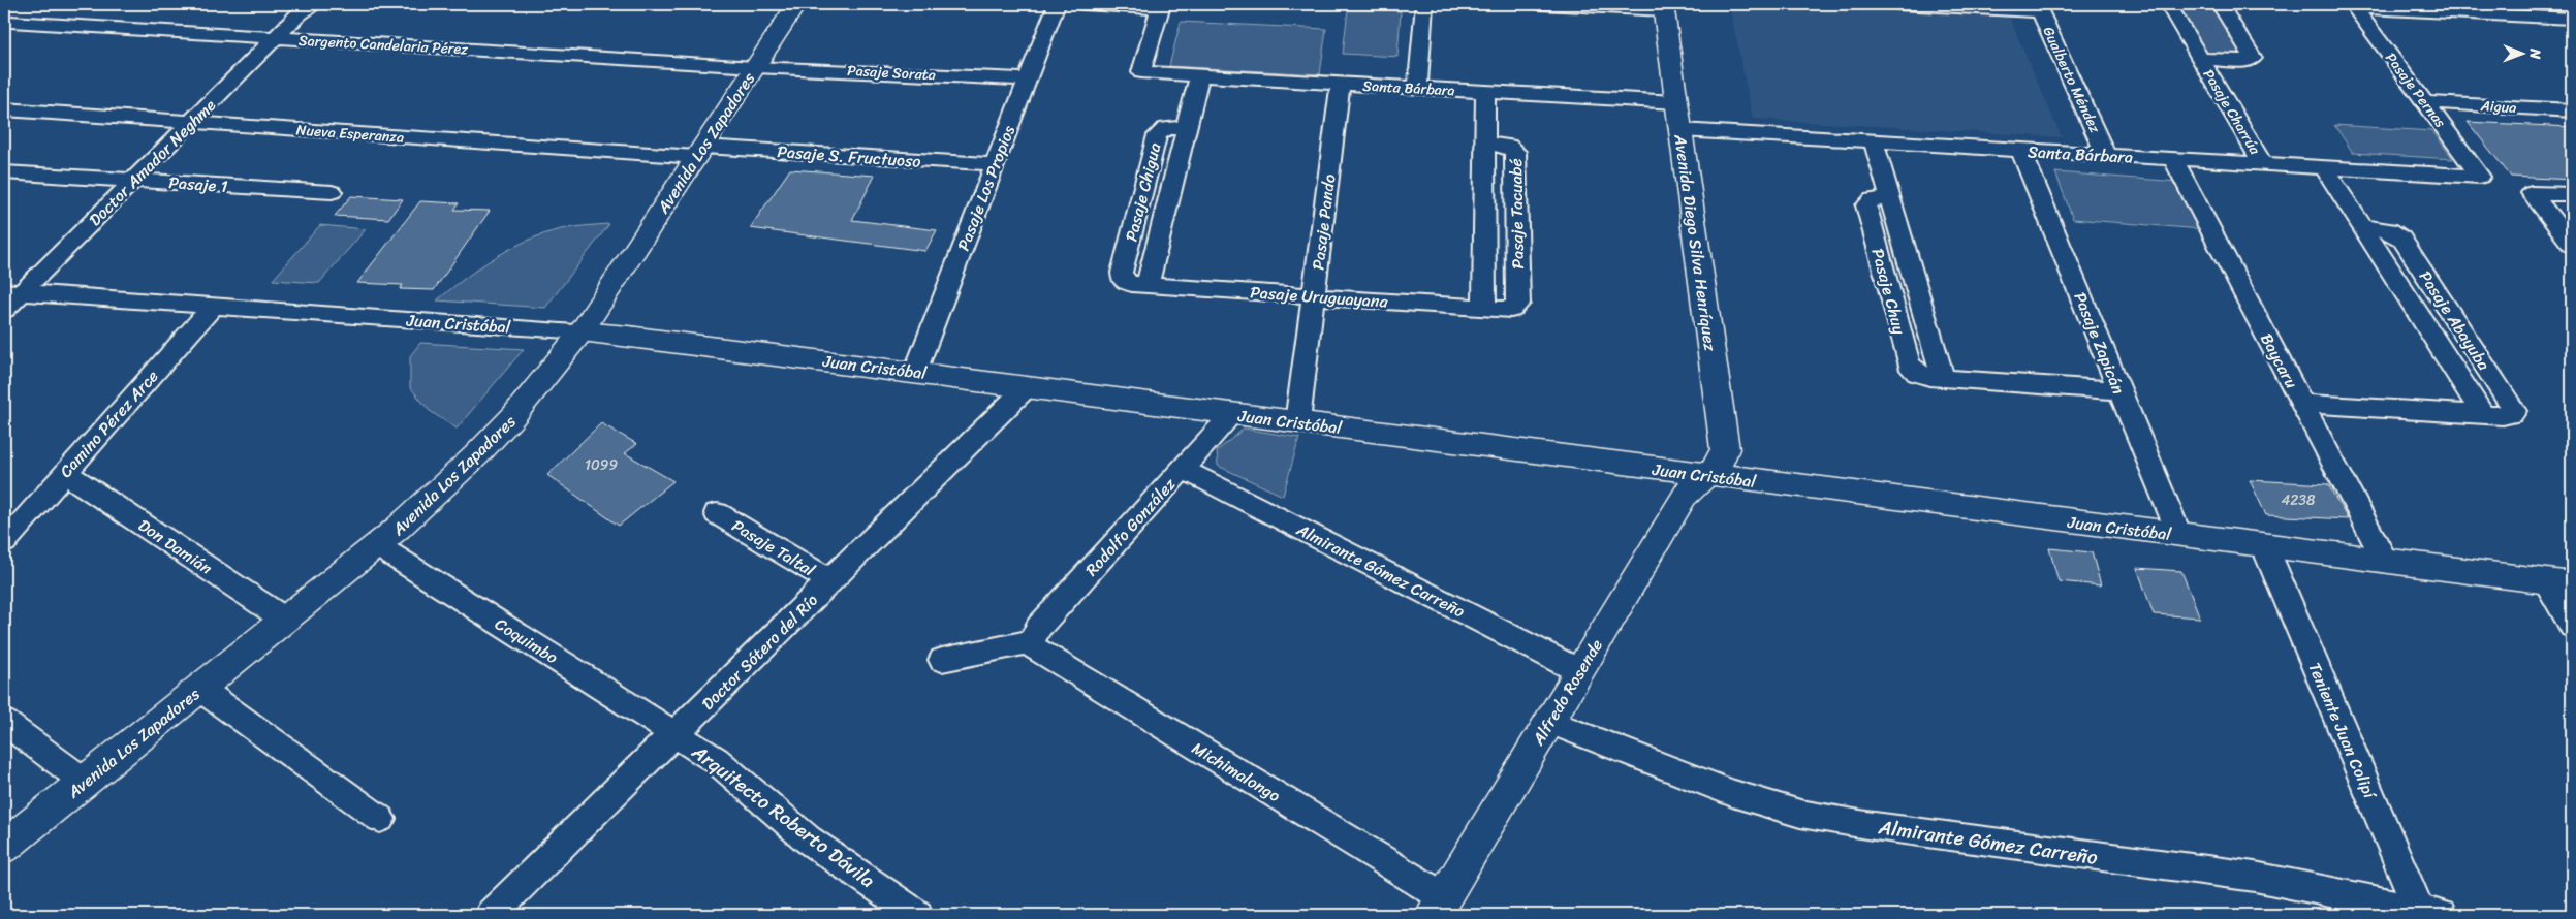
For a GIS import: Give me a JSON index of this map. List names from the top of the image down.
{
  "streets": {
    "street": [
      "Sargento Candelaria Pérez",
      "Pasaje Sorata",
      "Gualberto Méndez",
      "Santa Bárbara",
      "Pasaje Pernas",
      "Aigua",
      "Pasaje Charrúa",
      "Nueva Esperanza",
      "Avenida Los Zapadores",
      "Pasaje S. Fructuoso",
      "Doctor Amador Neghme",
      "Pasaje 1",
      "Pasaje Los Propios",
      "Pasaje Chigua",
      "Pasaje Tacuabé",
      "Pasaje Pando",
      "Avenida Diego Silva Henríquez",
      "Pasaje Chuy",
      "Pasaje Uruguayana",
      "Pasaje Abayuba",
      "Juan Cristóbal",
      "Pasaje Zapicán",
      "Baycaru",
      "Camino Pérez Arce",
      "Rodolfo González",
      "Don Damián",
      "Pasaje Taltal",
      "Almirante Gómez Carreño",
      "Coquimbo",
      "Doctor Sótero del Río",
      "Alfredo Rosende",
      "Teniente Juan Colipí",
      "Michimalongo",
      "Arquitecto Roberto Dávila"
    ]
  },
  "crossings": [
    ["Sargento Candelaria Pérez", "Pasaje Sorata"],
    ["Sargento Candelaria Pérez", "Avenida Los Zapadores"],
    ["Sargento Candelaria Pérez", "Doctor Amador Neghme"],
    ["Pasaje Sorata", "Avenida Los Zapadores"],
    ["Pasaje Sorata", "Pasaje Los Propios"],
    ["Gualberto Méndez", "Santa Bárbara"],
    ["Santa Bárbara", "Pasaje Pernas"],
    ["Santa Bárbara", "Pasaje Charrúa"],
    ["Santa Bárbara", "Pasaje Chigua"],
    ["Santa Bárbara", "Pasaje Tacuabé"],
    ["Santa Bárbara", "Pasaje Pando"],
    ["Santa Bárbara", "Avenida Diego Silva Henríquez"],
    ["Santa Bárbara", "Pasaje Chuy"],
    ["Santa Bárbara", "Pasaje Abayuba"],
    ["Santa Bárbara", "Pasaje Zapicán"],
    ["Santa Bárbara", "Baycaru"],
    ["Pasaje Pernas", "Aigua"],
    ["Nueva Esperanza", "Avenida Los Zapadores"],
    ["Nueva Esperanza", "Pasaje S. Fructuoso"],
    ["Nueva Esperanza", "Doctor Amador Neghme"],
    ["Avenida Los Zapadores", "Pasaje S. Fructuoso"],
    ["Avenida Los Zapadores", "Juan Cristóbal"],
    ["Avenida Los Zapadores", "Don Damián"],
    ["Avenida Los Zapadores", "Coquimbo"],
    ["Pasaje S. Fructuoso", "Pasaje Los Propios"],
    ["Doctor Amador Neghme", "Pasaje 1"],
    ["Doctor Amador Neghme", "Juan Cristóbal"],
    ["Pasaje Los Propios", "Juan Cristóbal"],
    ["Pasaje Chigua", "Pasaje Uruguayana"],
    ["Pasaje Tacuabé", "Pasaje Uruguayana"],
    ["Pasaje Pando", "Pasaje Uruguayana"],
    ["Pasaje Pando", "Juan Cristóbal"],
    ["Avenida Diego Silva Henríquez", "Juan Cristóbal"],
    ["Avenida Diego Silva Henríquez", "Alfredo Rosende"],
    ["Pasaje Chuy", "Pasaje Zapicán"],
    ["Pasaje Abayuba", "Baycaru"],
    ["Juan Cristóbal", "Pasaje Zapicán"],
    ["Juan Cristóbal", "Baycaru"],
    ["Juan Cristóbal", "Camino Pérez Arce"],
    ["Juan Cristóbal", "Rodolfo González"],
    ["Juan Cristóbal", "Doctor Sótero del Río"],
    ["Juan Cristóbal", "Alfredo Rosende"],
    ["Juan Cristóbal", "Teniente Juan Colipí"],
    ["Camino Pérez Arce", "Don Damián"],
    ["Rodolfo González", "Almirante Gómez Carreño"],
    ["Rodolfo González", "Michimalongo"],
    ["Pasaje Taltal", "Doctor Sótero del Río"],
    ["Almirante Gómez Carreño", "Alfredo Rosende"],
    ["Almirante Gómez Carreño", "Teniente Juan Colipí"],
    ["Coquimbo", "Doctor Sótero del Río"],
    ["Coquimbo", "Arquitecto Roberto Dávila"],
    ["Doctor Sótero del Río", "Arquitecto Roberto Dávila"],
    ["Alfredo Rosende", "Michimalongo"]
  ],
  "house_numbers": ["1099", "4238"],
  "north": "right"
}
